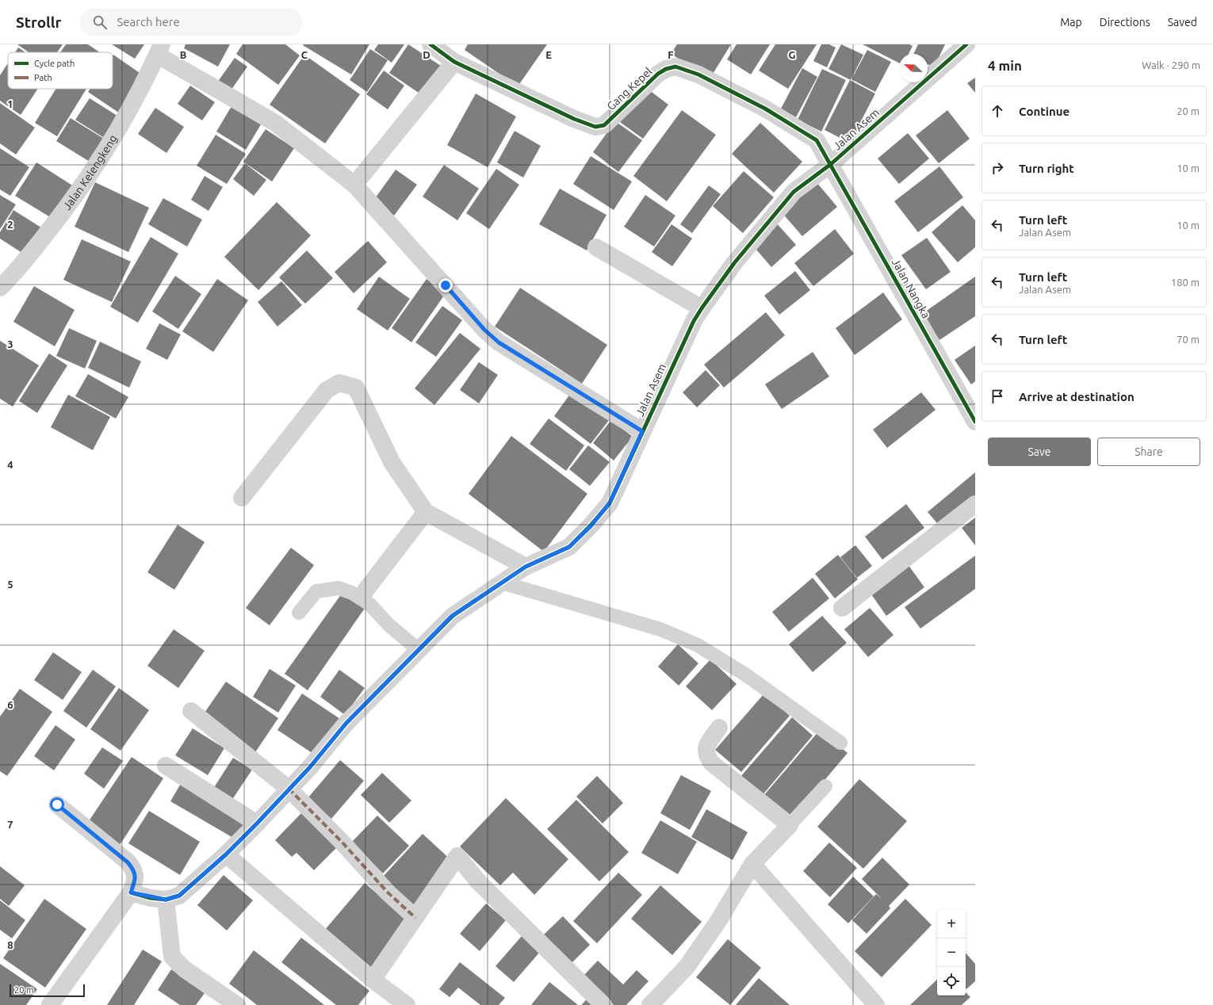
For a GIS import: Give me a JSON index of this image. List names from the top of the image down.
{
  "streets": {
    "street": [
      "Gang Kepel",
      "Jalan Asem",
      "Jalan Kelengkeng",
      "Jalan Nangka"
    ]
  },
  "crossings": [
    ["Gang Kepel", "Jalan Asem"],
    ["Gang Kepel", "Jalan Nangka"],
    ["Jalan Asem", "Jalan Nangka"]
  ],
  "legend": ["Cycle path", "Path"],
  "scale_bar": "20 m",
  "north": "top left",
  "page": {
    "header": "Strollr",
    "search": "Search here",
    "nav": ["Map", "Directions", "Saved"],
    "heading": ["4 min", "Walk · 290 m"],
    "list": [
      ["Continue", "20 m"],
      ["Turn right", "10 m"],
      ["Turn left", "Jalan Asem", "10 m"],
      ["Turn left", "Jalan Asem", "180 m"],
      ["Turn left", "70 m"],
      "Arrive at destination"
    ],
    "buttons": ["Save", "Share"],
    "map_buttons": ["+", "−"],
    "scale": "20 m"
  },
  "grid": {
    "columns": [
      "B",
      "C",
      "D",
      "E",
      "F",
      "G"
    ],
    "rows": [
      "1",
      "2",
      "3",
      "4",
      "5",
      "6",
      "7",
      "8"
    ]
  }
}
